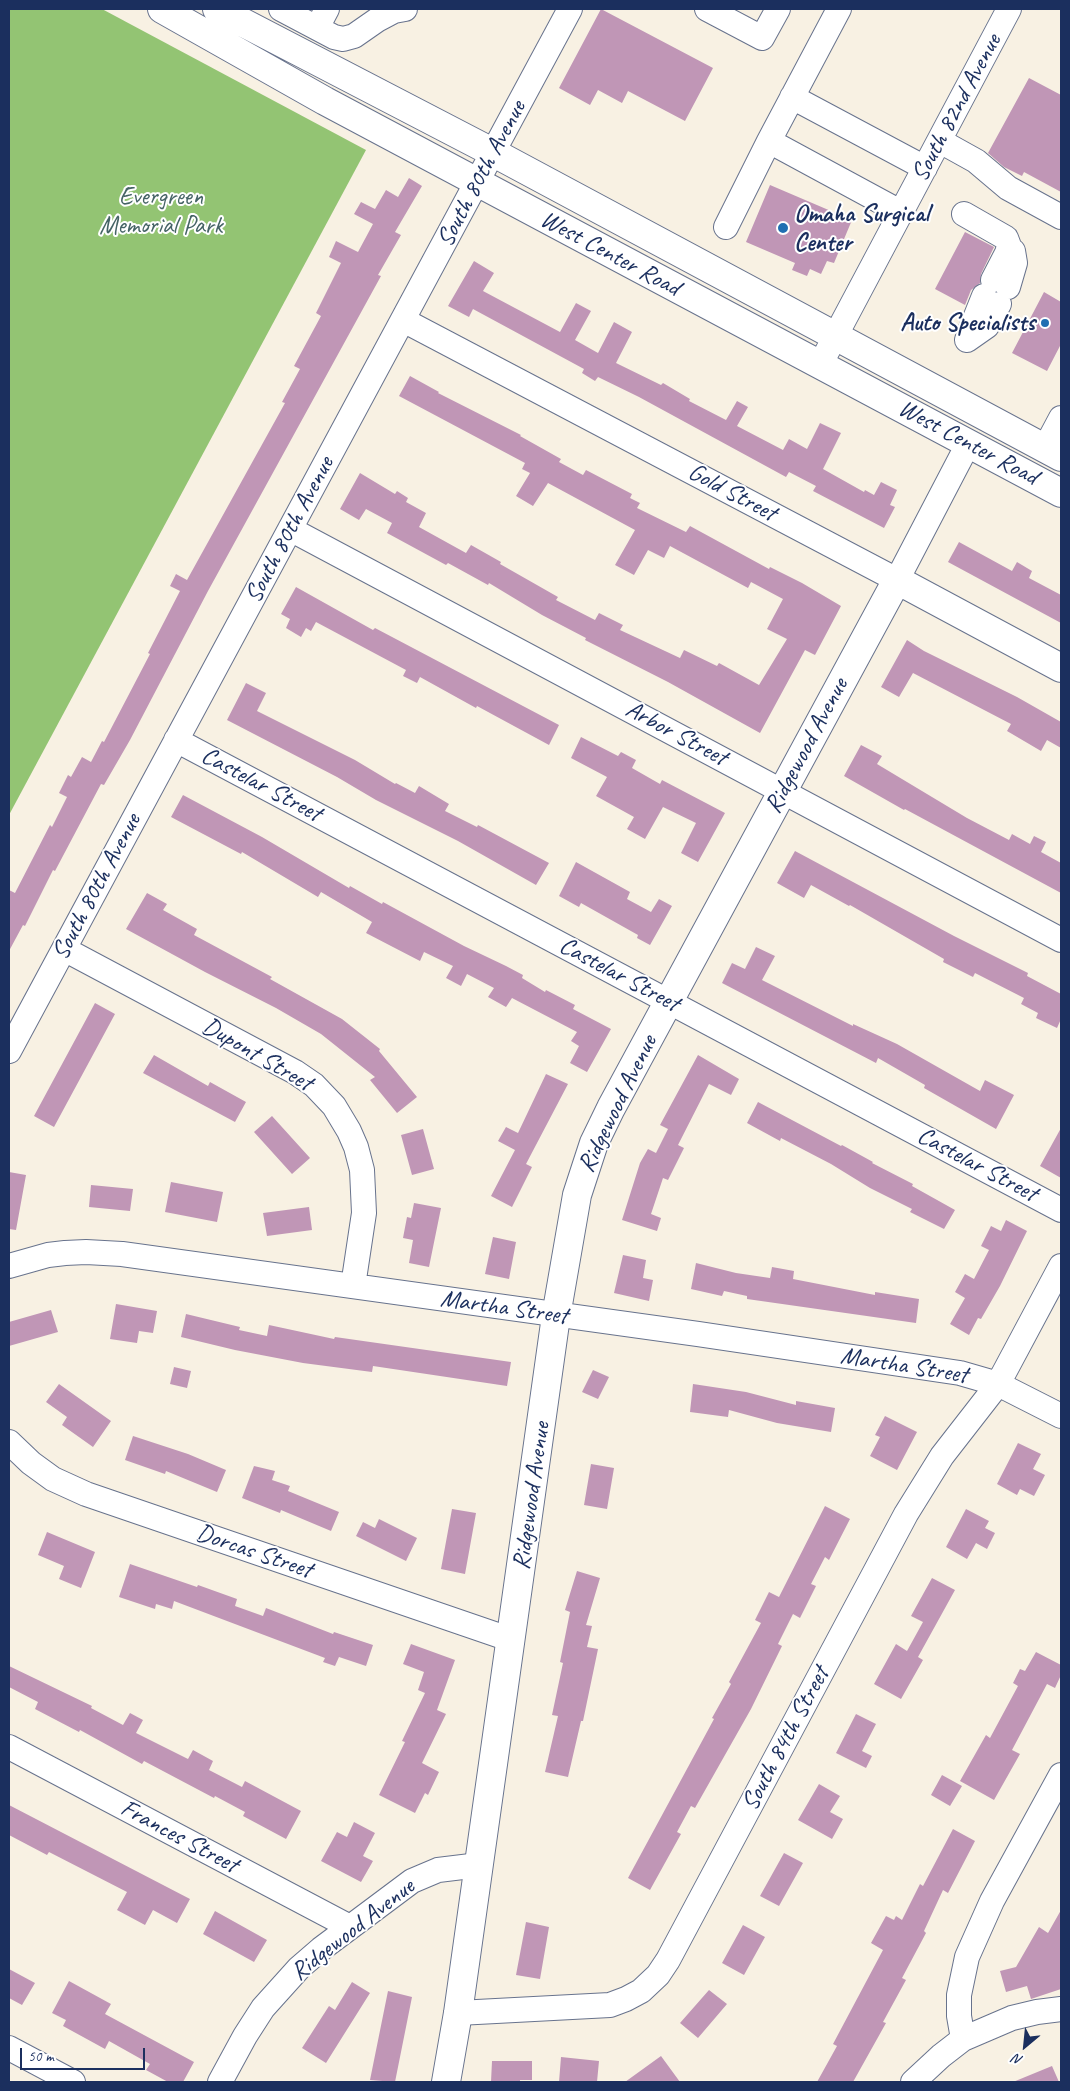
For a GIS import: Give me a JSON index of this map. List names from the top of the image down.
{
  "streets": {
    "main road": ["West Center Road", "Gold Street", "Ridgewood Avenue"],
    "street": [
      "South 82nd Avenue",
      "South 80th Avenue",
      "Arbor Street",
      "Castelar Street",
      "Dupont Street",
      "Martha Street",
      "Dorcas Street",
      "South 84th Street",
      "Frances Street"
    ]
  },
  "crossings": [
    ["South 82nd Avenue", "West Center Road"],
    ["South 80th Avenue", "West Center Road"],
    ["South 80th Avenue", "Gold Street"],
    ["South 80th Avenue", "Arbor Street"],
    ["South 80th Avenue", "Castelar Street"],
    ["South 80th Avenue", "Dupont Street"],
    ["West Center Road", "Ridgewood Avenue"],
    ["Gold Street", "Ridgewood Avenue"],
    ["Arbor Street", "Ridgewood Avenue"],
    ["Ridgewood Avenue", "Castelar Street"],
    ["Ridgewood Avenue", "Martha Street"],
    ["Ridgewood Avenue", "Dorcas Street"],
    ["Ridgewood Avenue", "South 84th Street"],
    ["Ridgewood Avenue", "Frances Street"],
    ["Dupont Street", "Martha Street"],
    ["Martha Street", "South 84th Street"]
  ],
  "parks": ["Evergreen Memorial Park"],
  "places": ["Omaha Surgical Center", "Auto Specialists"],
  "scale_bar": "50 m",
  "north": "bottom left"
}
